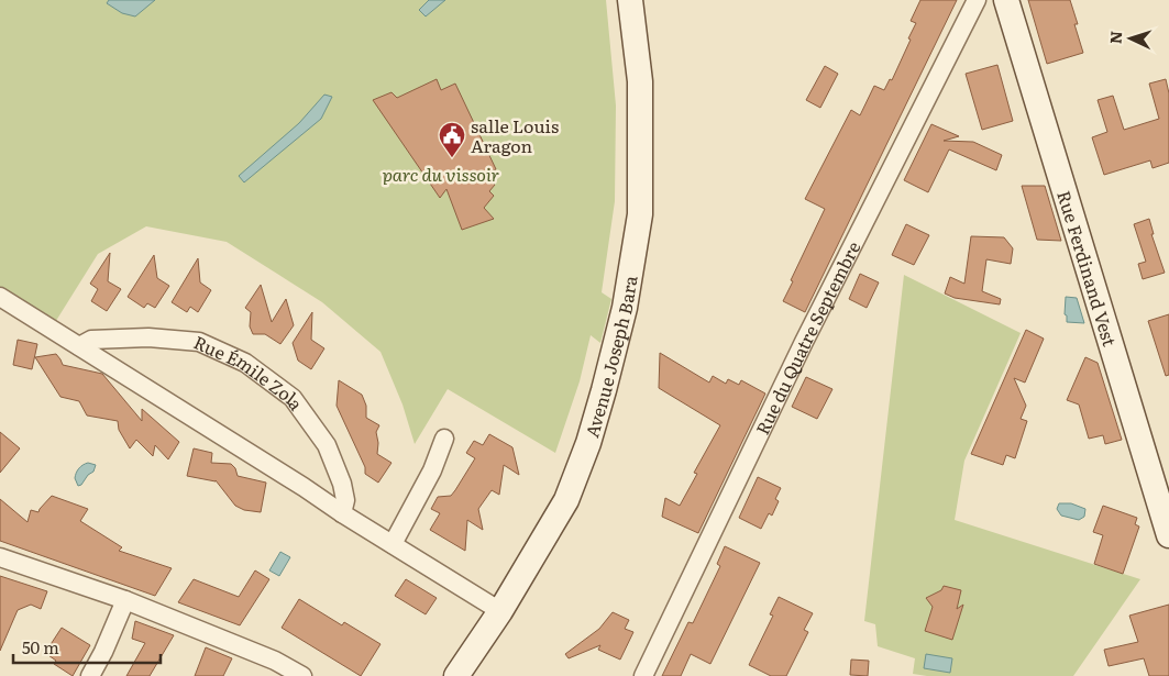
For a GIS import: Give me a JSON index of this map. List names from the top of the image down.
{
  "streets": {
    "street": [
      "Rue Ferdinand Vest",
      "Rue du Quatre Septembre",
      "Avenue Joseph Bara",
      "Rue Émile Zola"
    ]
  },
  "parks": ["parc du vissoir"],
  "places": {
    "public building": ["salle Louis Aragon"]
  },
  "scale_bar": "50 m",
  "north": "left"
}
